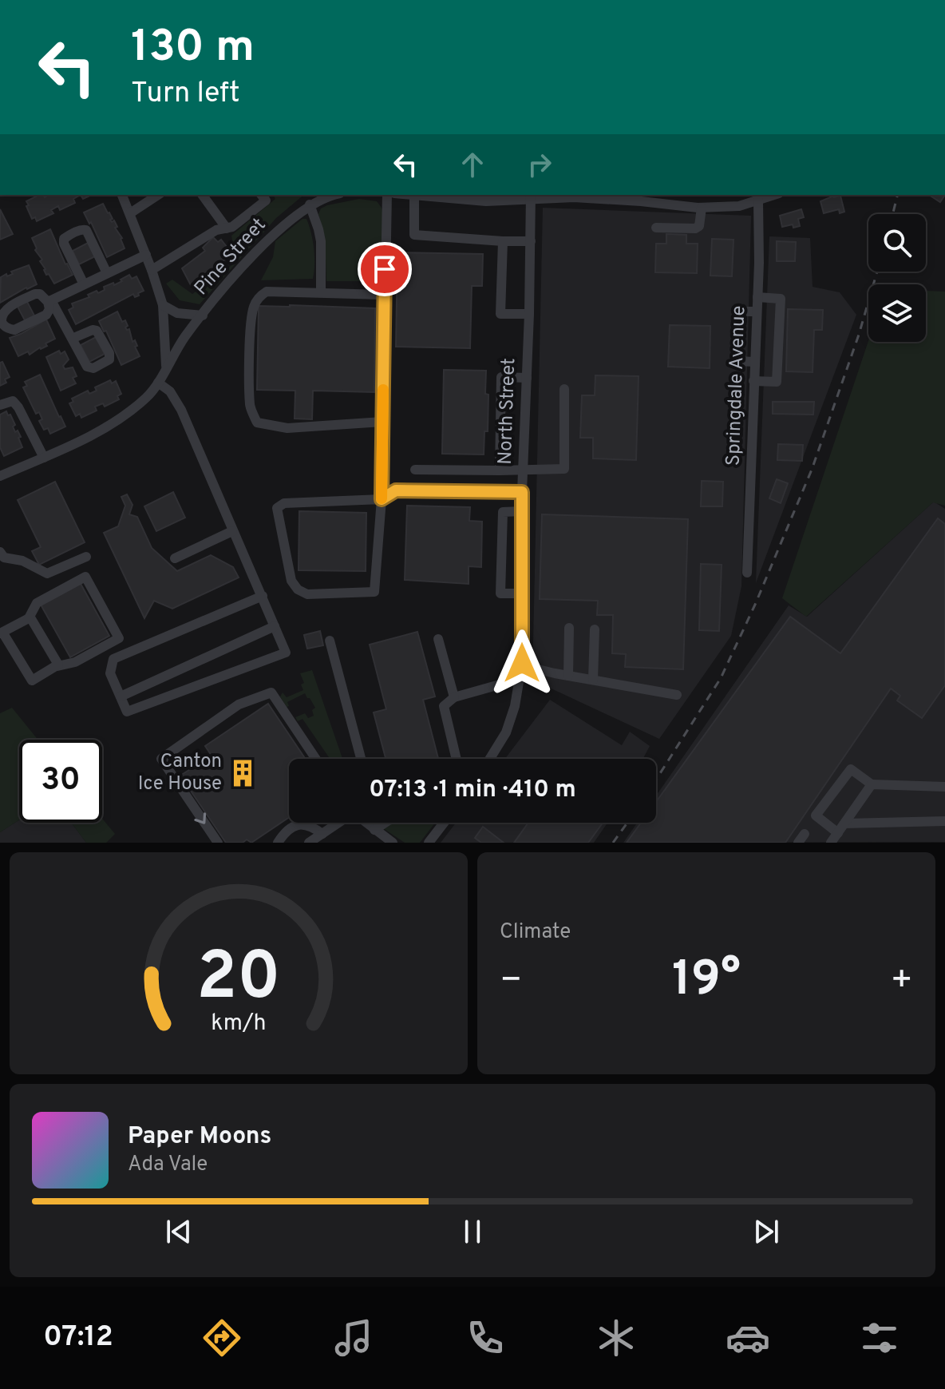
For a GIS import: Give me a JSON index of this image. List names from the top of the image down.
{
  "streets": {
    "street": ["Pine Street", "Springdale Avenue", "North Street"]
  },
  "places": {
    "building": ["Canton Ice House"]
  },
  "page": {
    "turn": ["130 m", "Turn left"],
    "limit": "30",
    "trip": "07:13 · 1 min · 410 m",
    "tile": "Climate",
    "heat": ["−", "19°", "+"],
    "song": ["Paper Moons", "Ada Vale"],
    "tabs": "07:12",
    "gauge": ["20", "km/h"]
  }
}
